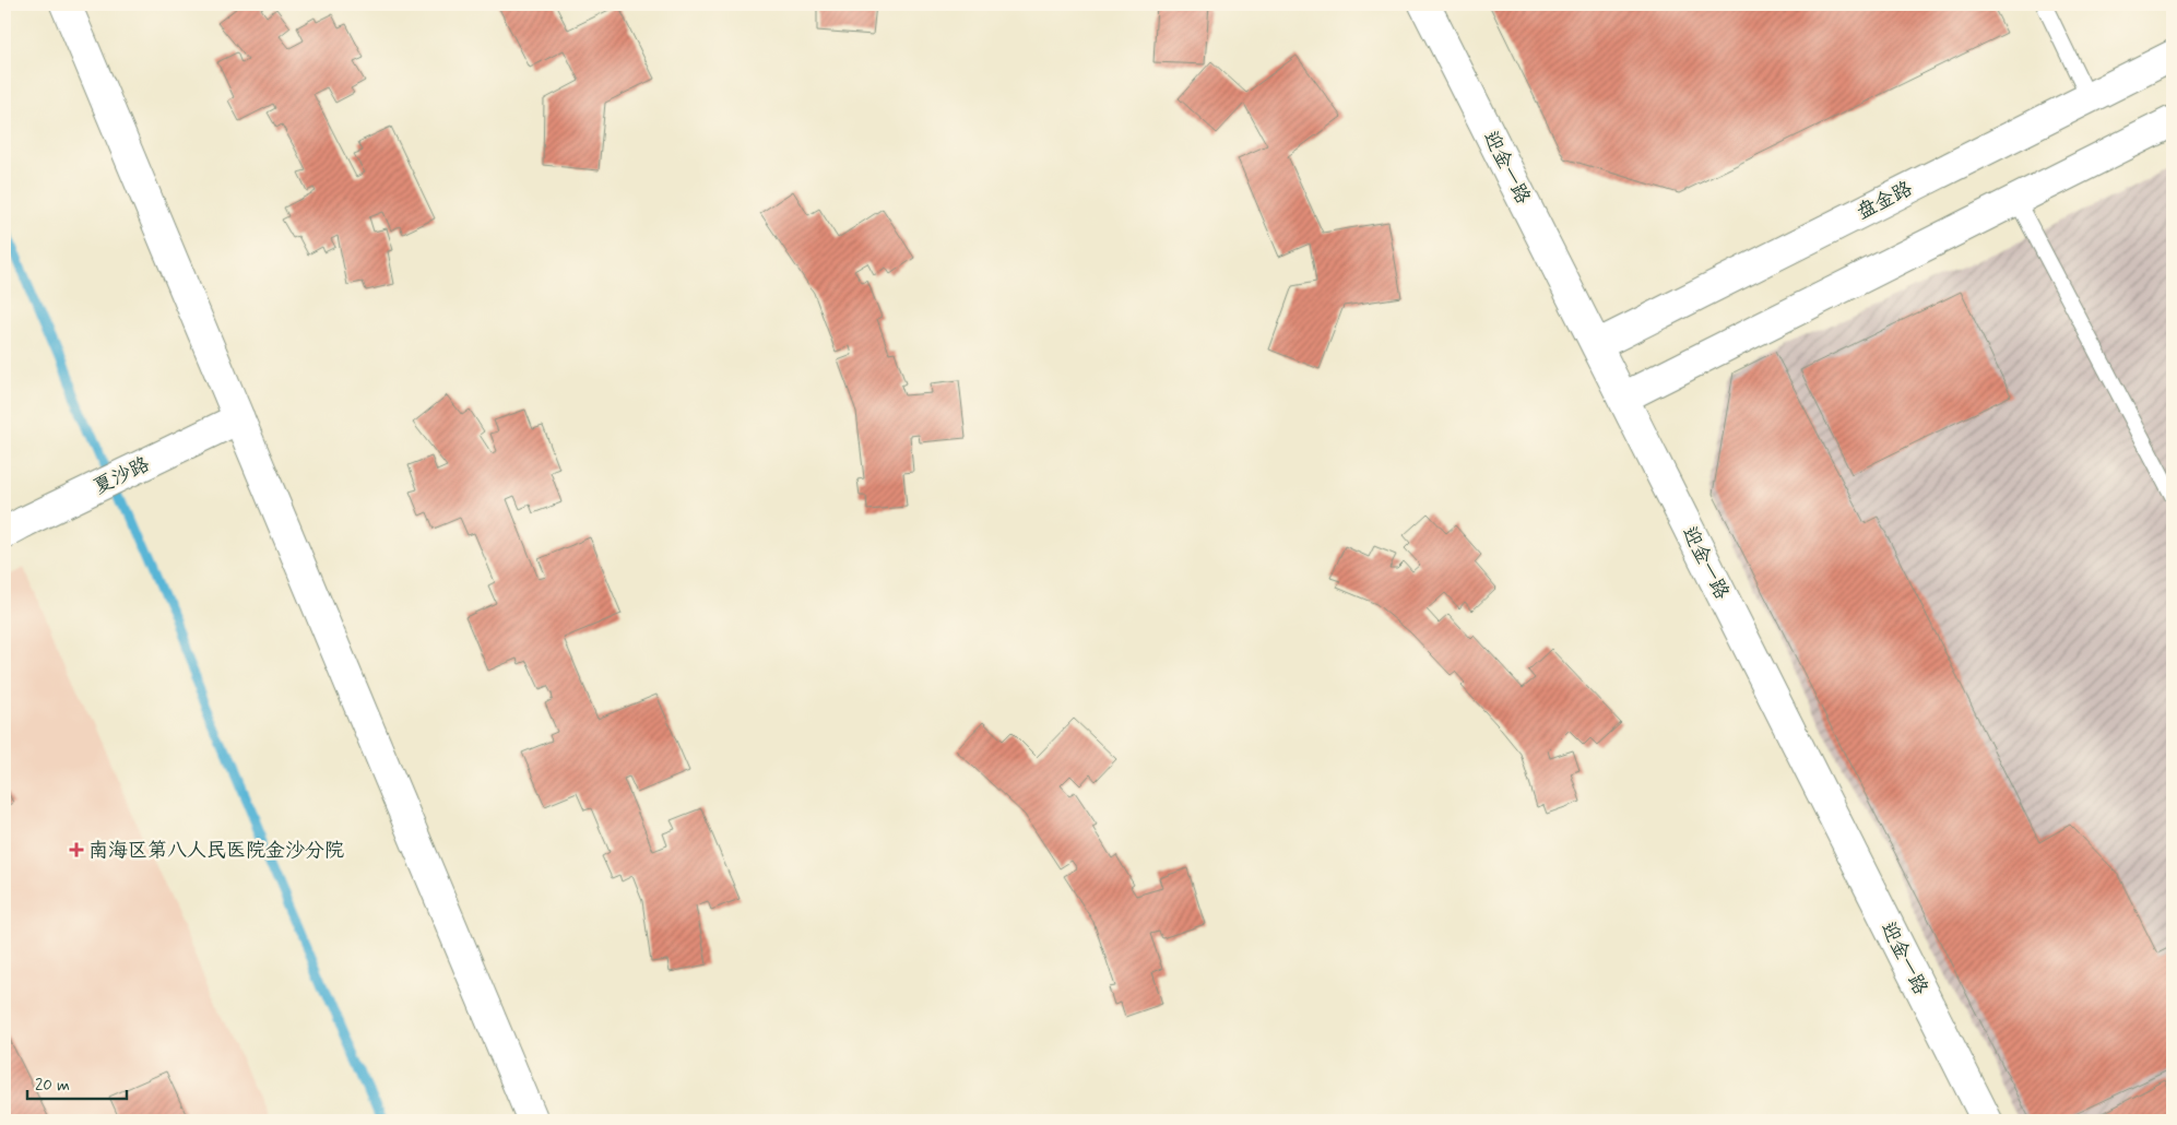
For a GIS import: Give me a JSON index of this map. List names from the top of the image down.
{
  "streets": {
    "street": ["迎金一路", "盘金路", "夏沙路"]
  },
  "crossings": [
    ["迎金一路", "盘金路"]
  ],
  "places": {
    "health": ["南海区第八人民医院金沙分院"]
  },
  "scale_bar": "20 m"
}
